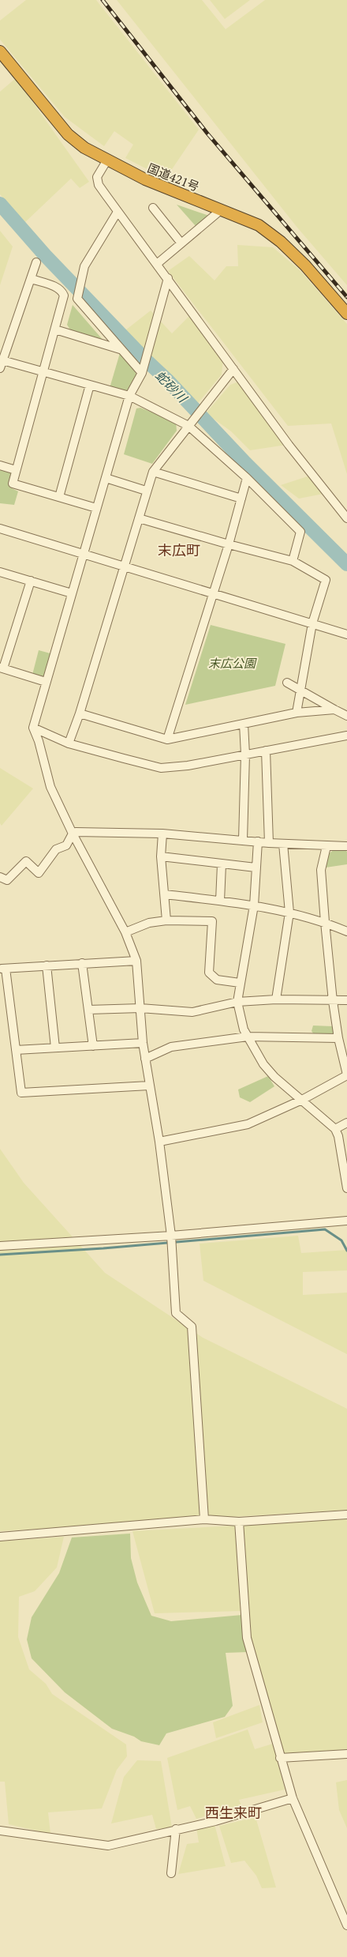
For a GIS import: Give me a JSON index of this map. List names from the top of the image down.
{
  "streets": {
    "highway": ["国道421号"]
  },
  "districts": ["末広町", "西生来町"],
  "water": ["蛇砂川"],
  "parks": ["末広公園"]
}
